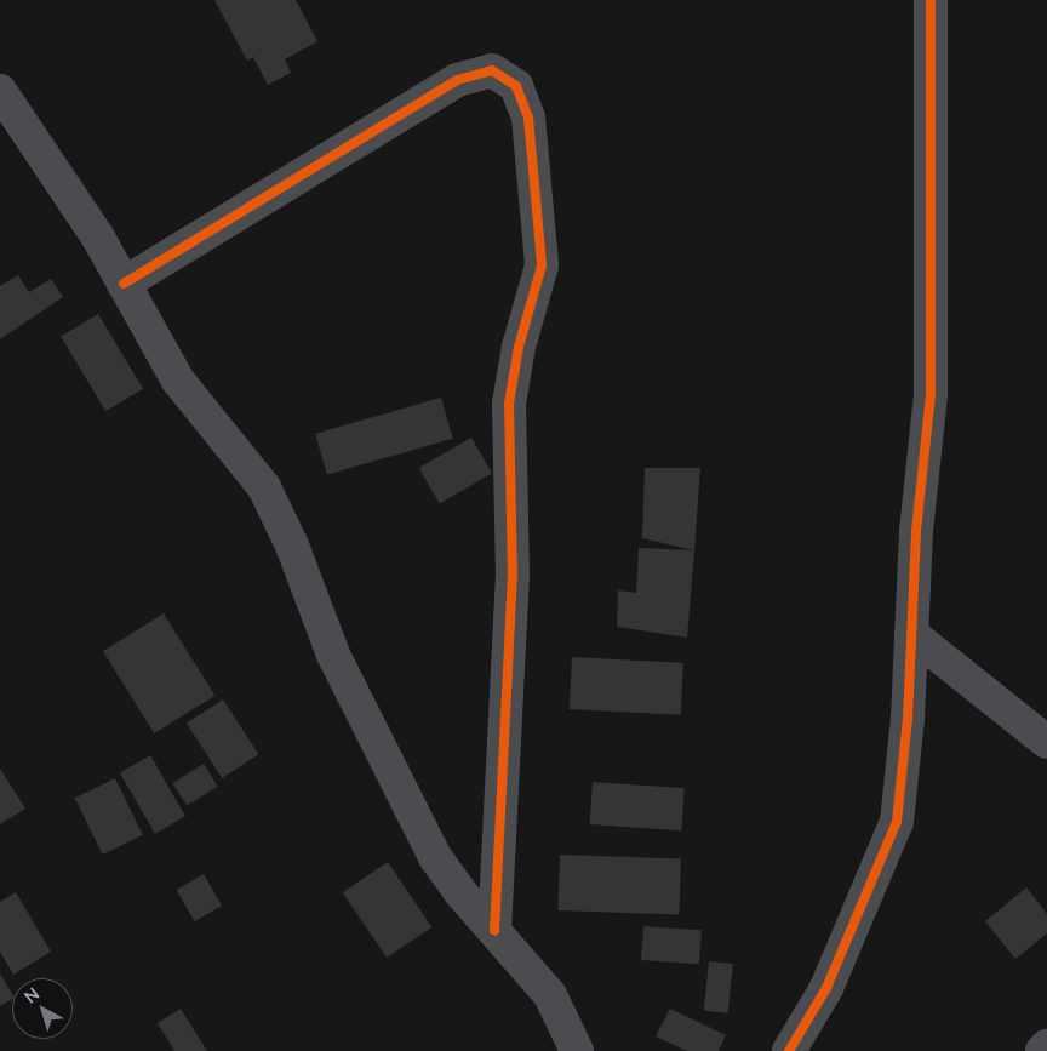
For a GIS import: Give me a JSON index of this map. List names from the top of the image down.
{
  "north": "top left"
}
